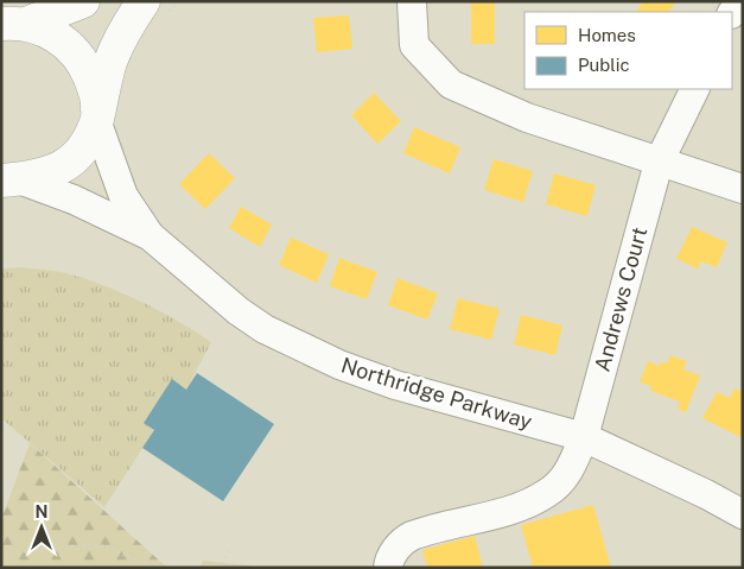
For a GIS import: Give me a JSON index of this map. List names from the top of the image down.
{
  "streets": {
    "street": ["Andrews Court", "Northridge Parkway"]
  },
  "crossings": [
    ["Andrews Court", "Northridge Parkway"]
  ],
  "legend": ["Homes", "Public"],
  "north": "top"
}
